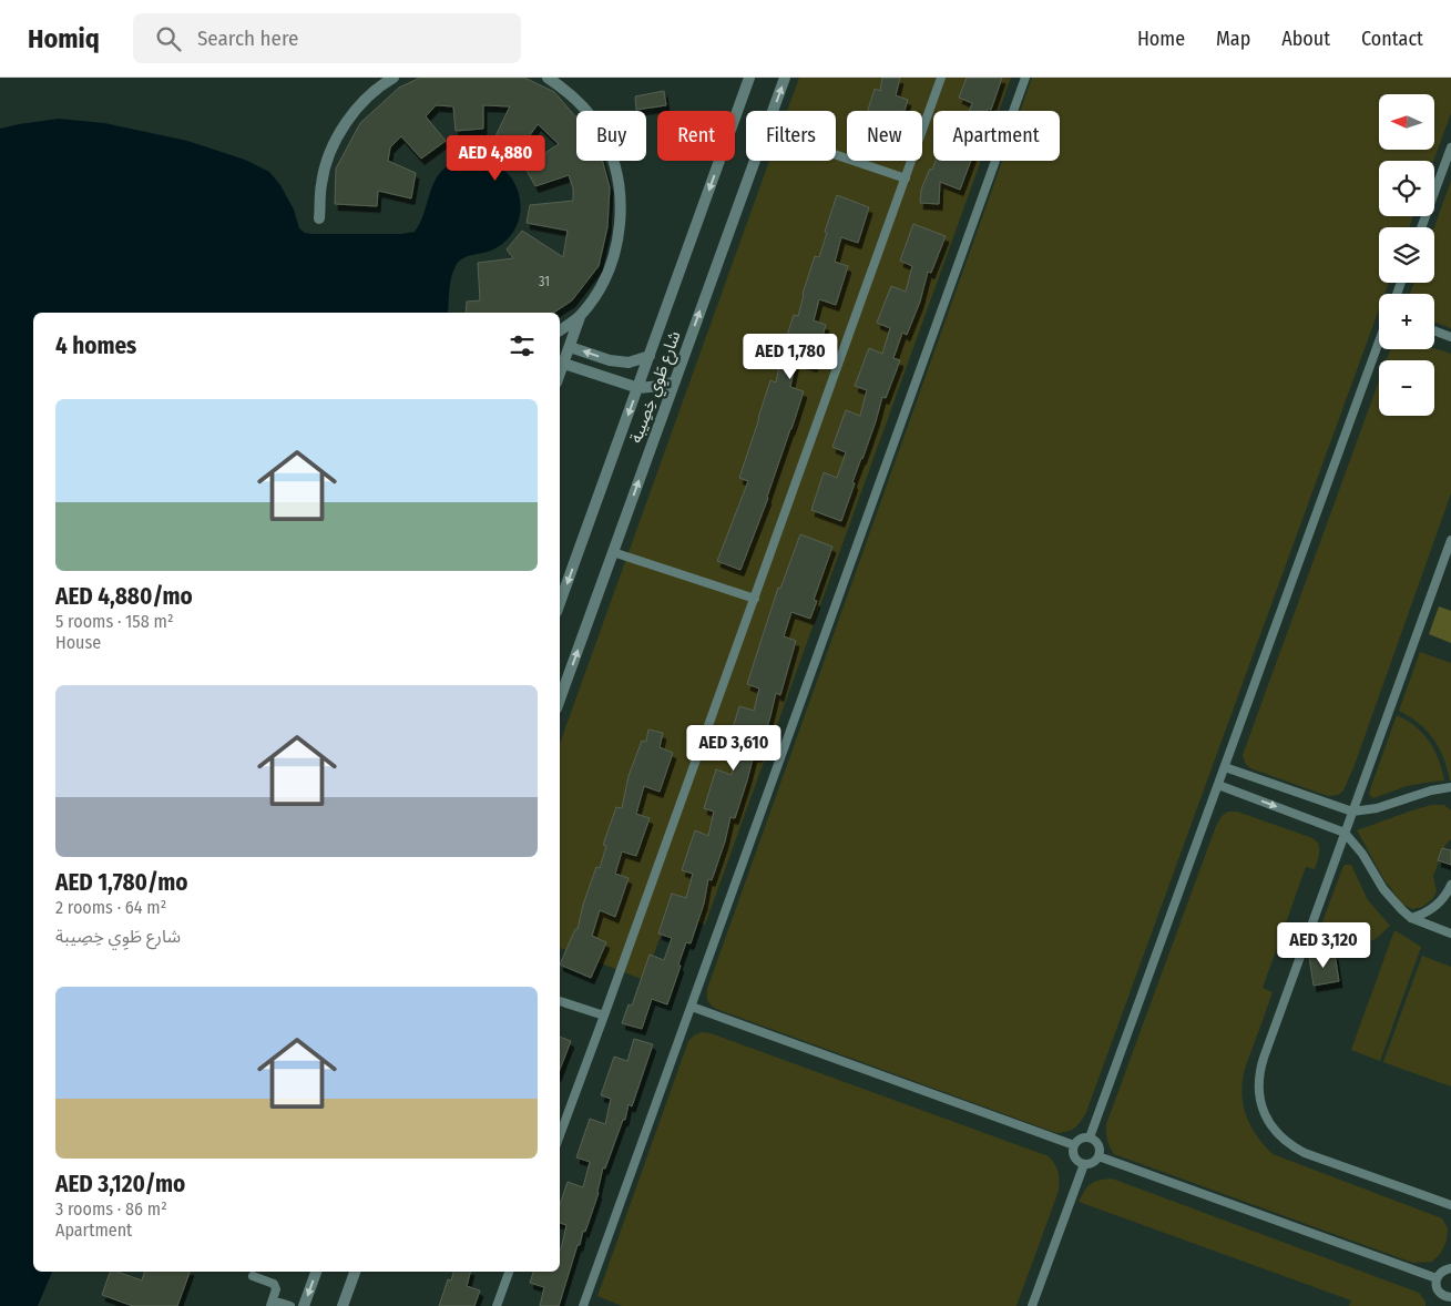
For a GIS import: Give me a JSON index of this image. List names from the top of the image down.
{
  "streets": {
    "street": ["شارع طَوِي خِصِيبة"]
  },
  "house_numbers": ["31"],
  "north": "left",
  "page": {
    "header": "Homiq",
    "search": "Search here",
    "nav": [
      "Home",
      "Map",
      "About",
      "Contact"
    ],
    "map_buttons": ["+", "−"],
    "chip": [
      "Buy",
      "Rent",
      "Filters",
      "New",
      "Apartment"
    ],
    "price": [
      "AED 4,880",
      "AED 1,780",
      "AED 3,610",
      "AED 3,120"
    ],
    "heading": "4 homes",
    "list": [
      {
        "name": "AED 4,880/mo",
        "note": "5 rooms · 158 m² · House"
      },
      {
        "name": "AED 1,780/mo",
        "note": "2 rooms · 64 m² · شارع طَوِي خِصِيبة"
      },
      {
        "name": "AED 3,120/mo",
        "note": "3 rooms · 86 m² · Apartment"
      }
    ]
  }
}
